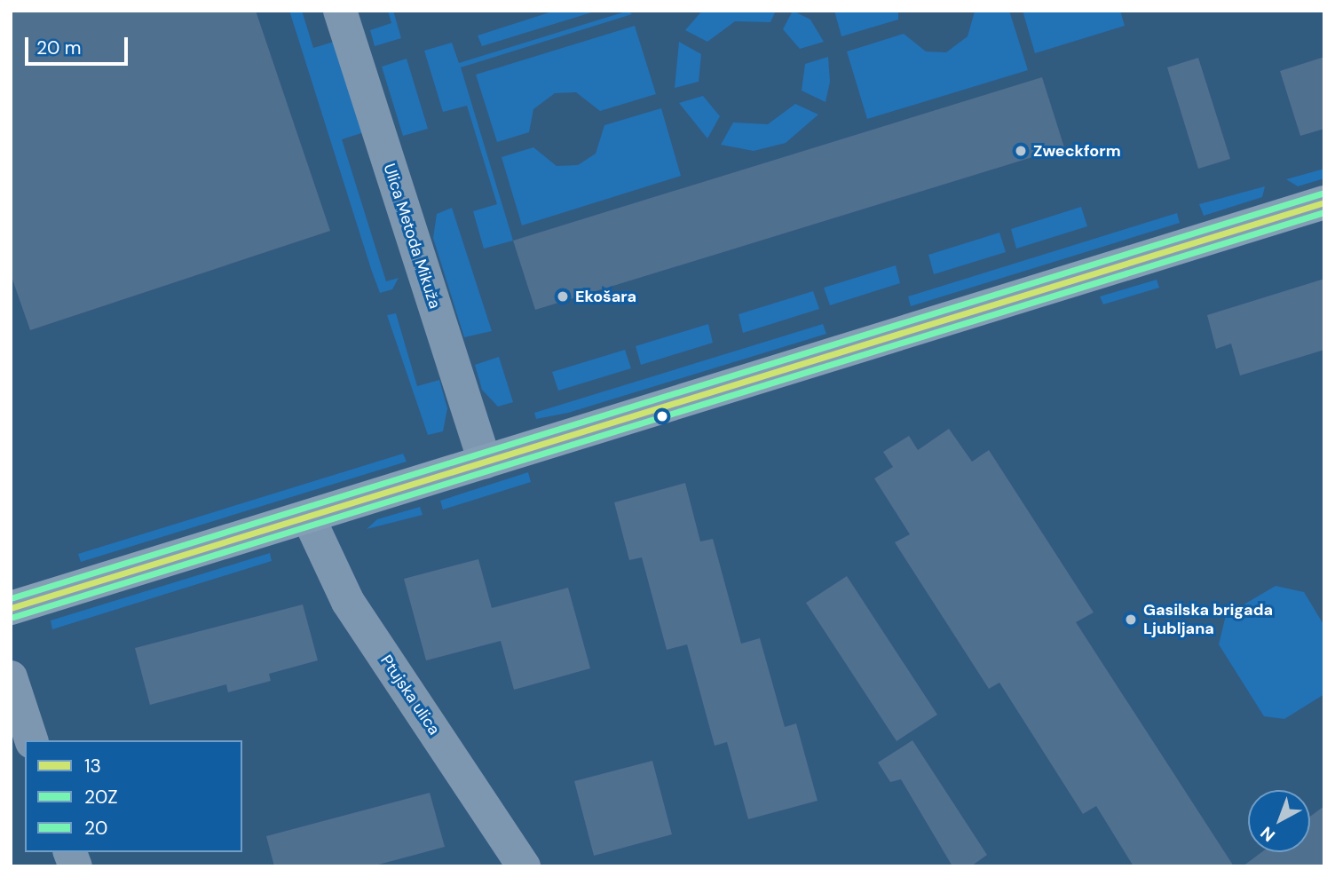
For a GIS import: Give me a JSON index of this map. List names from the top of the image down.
{
  "streets": {
    "street": ["Ulica Metoda Mikuža", "Ptujska ulica"]
  },
  "places": ["Zweckform", "Ekošara", "Gasilska brigada Ljubljana"],
  "lines": ["transit line 20", "transit line 13", "transit line 20Z"],
  "legend": ["13", "20Z", "20"],
  "scale_bar": "20 m",
  "north": "bottom left"
}
